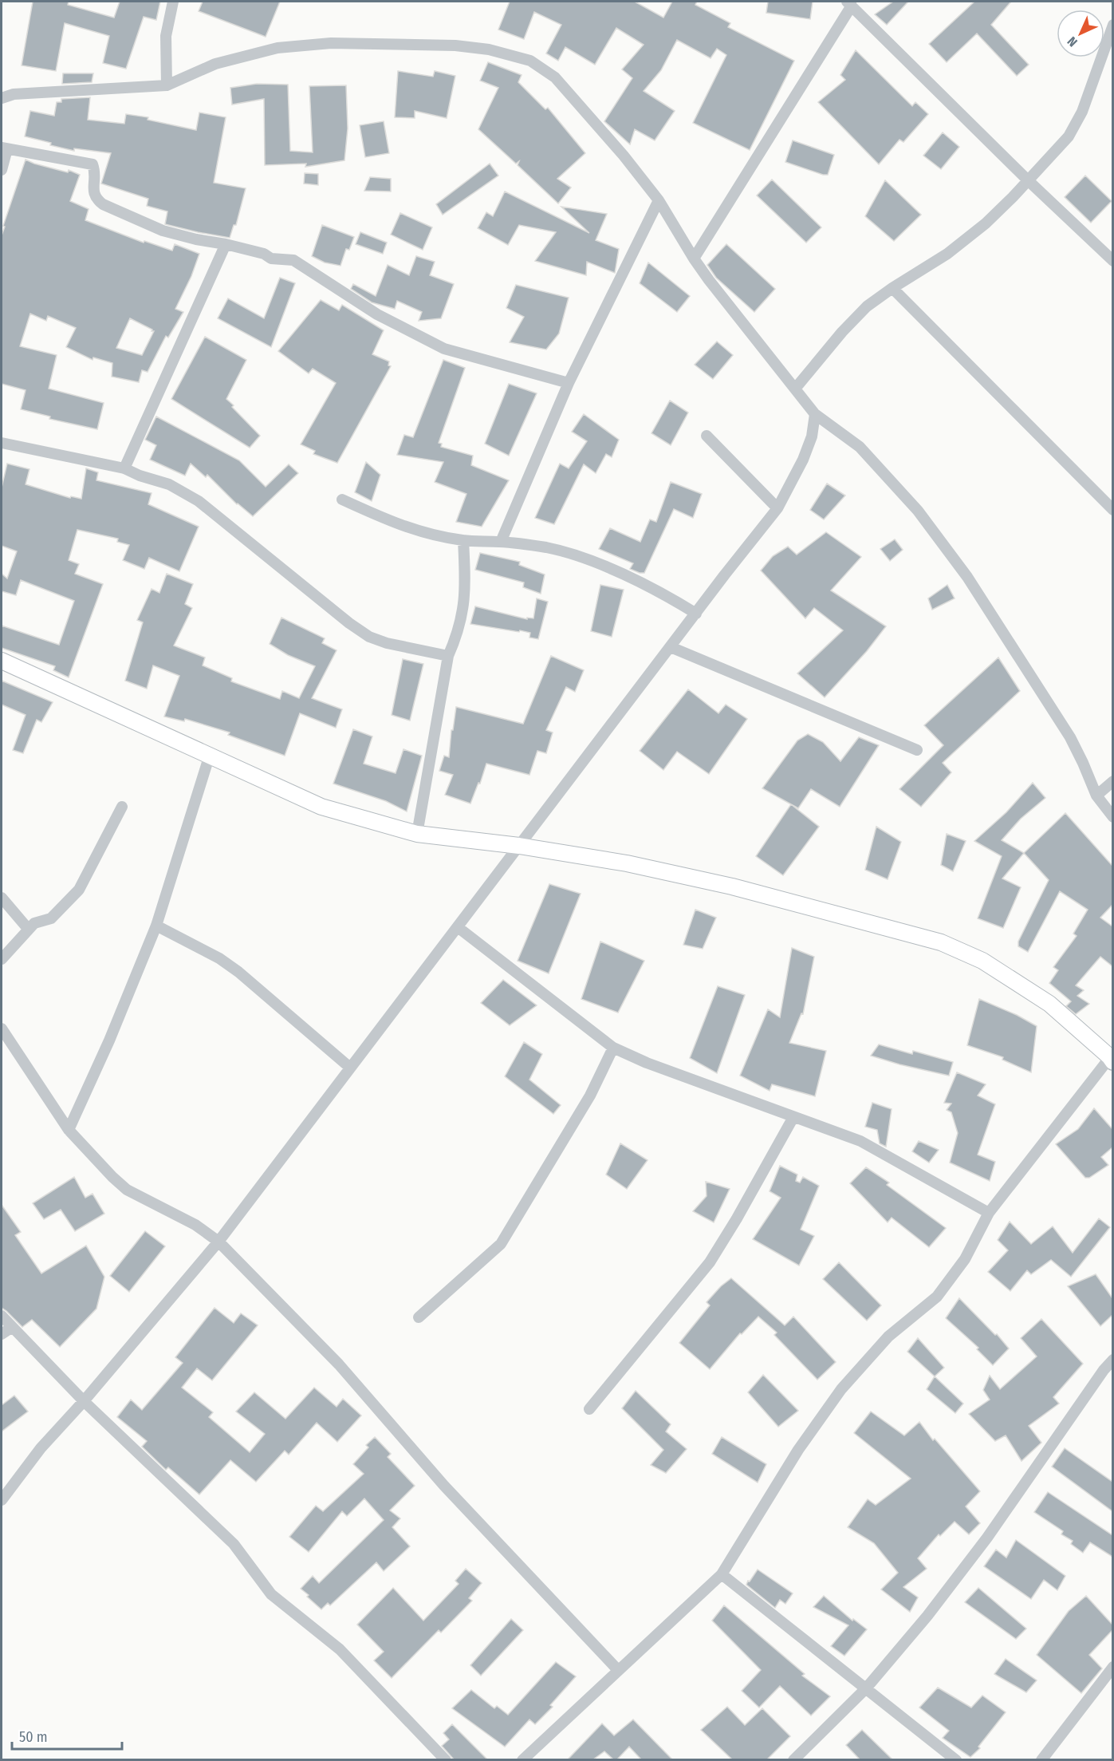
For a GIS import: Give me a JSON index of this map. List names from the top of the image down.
{
  "scale_bar": "50 m",
  "north": "bottom left"
}
